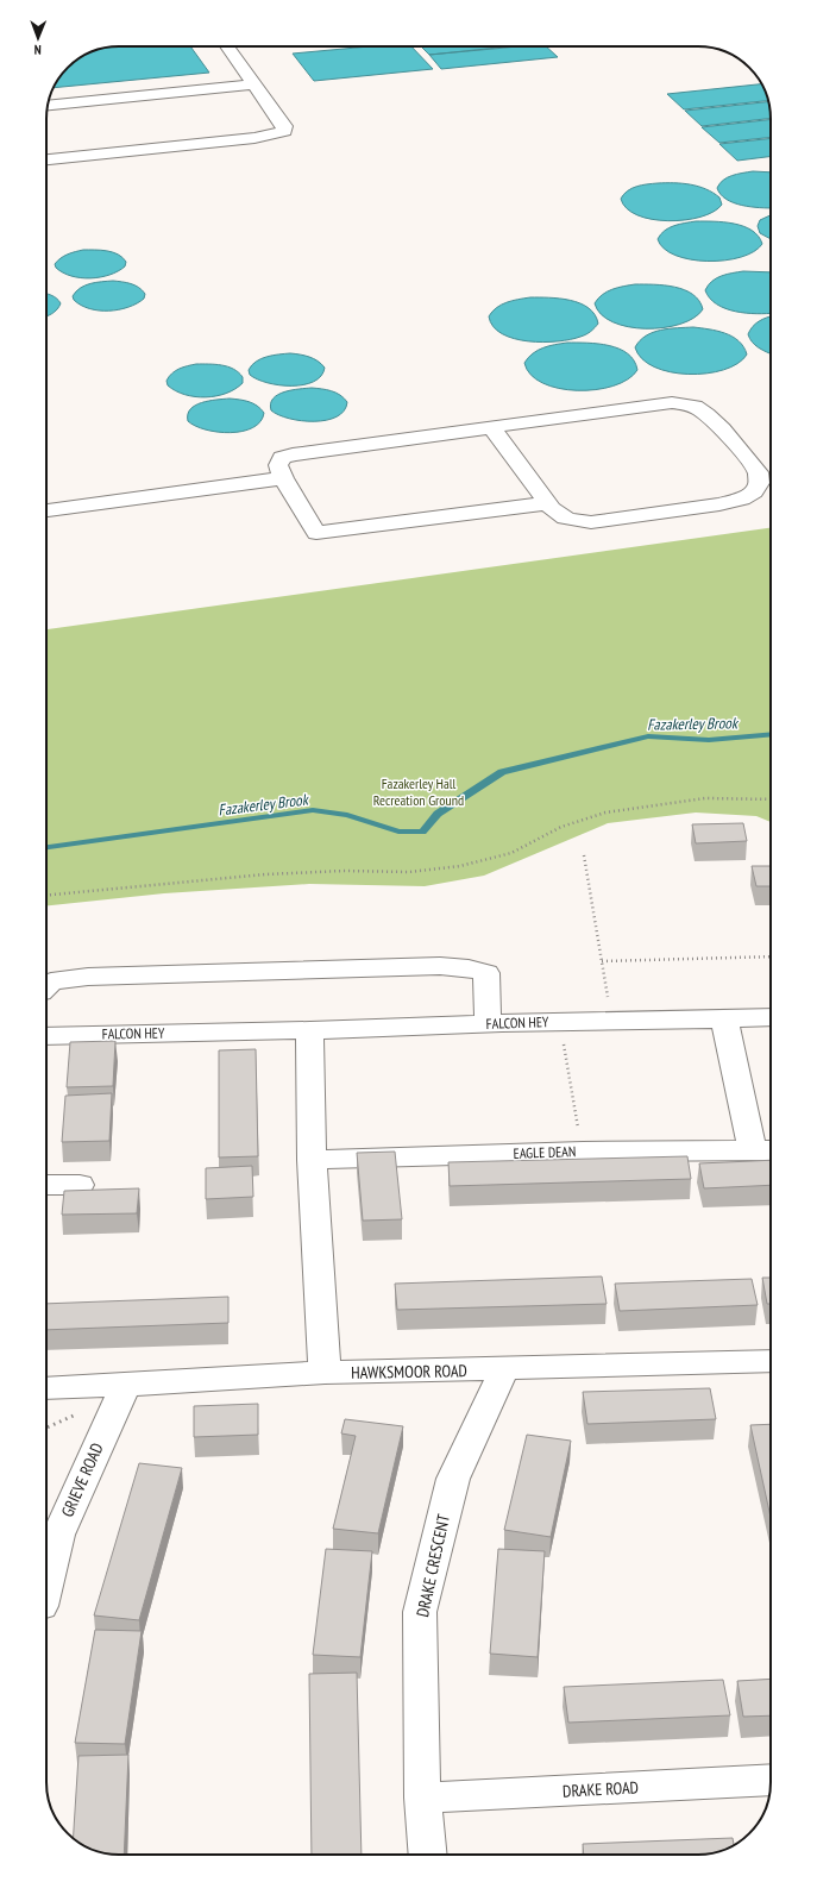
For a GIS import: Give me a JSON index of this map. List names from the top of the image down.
{
  "streets": {
    "street": [
      "FALCON HEY",
      "EAGLE DEAN",
      "HAWKSMOOR ROAD",
      "GRIEVE ROAD",
      "DRAKE CRESCENT",
      "DRAKE ROAD"
    ]
  },
  "crossings": [
    ["HAWKSMOOR ROAD", "GRIEVE ROAD"],
    ["HAWKSMOOR ROAD", "DRAKE CRESCENT"],
    ["DRAKE CRESCENT", "DRAKE ROAD"]
  ],
  "water": ["Fazakerley Brook"],
  "parks": ["Fazakerley Hall Recreation Ground"],
  "north": "bottom"
}
